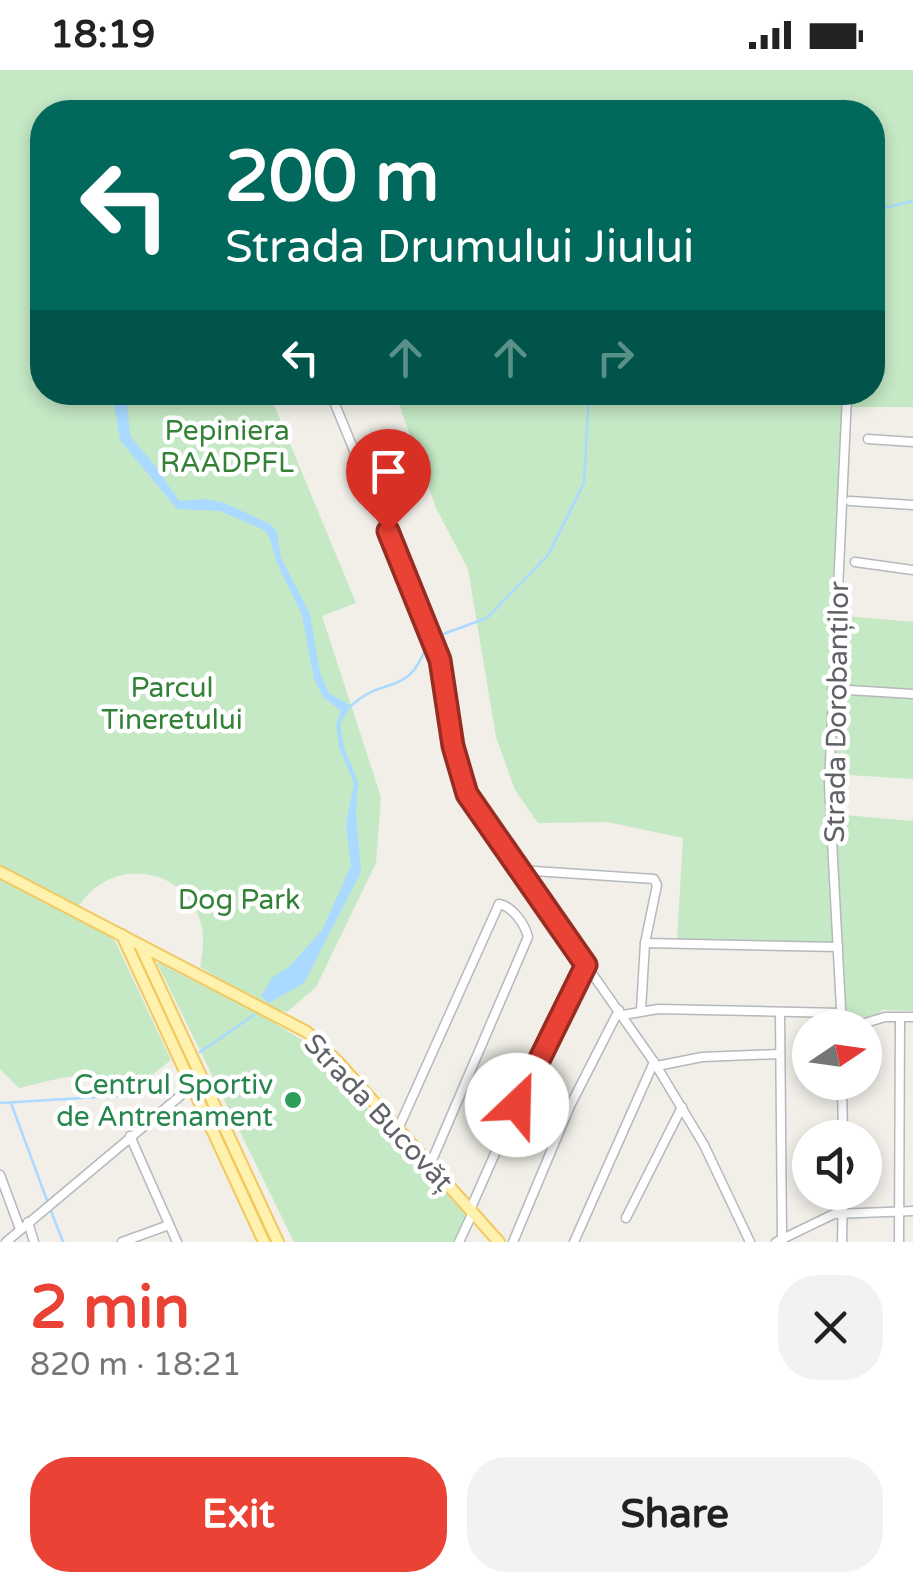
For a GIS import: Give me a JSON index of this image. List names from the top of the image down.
{
  "streets": {
    "main road": ["Strada Bucovăț"],
    "street": ["Strada Dorobanților"]
  },
  "parks": ["Pepiniera RAADPFL", "Parcul Tineretului", "Dog Park"],
  "places": ["Centrul Sportiv de Antrenament"],
  "north": "right",
  "page": {
    "status": "18:19",
    "turn": ["200 m", "Strada Drumului Jiului"],
    "heading": ["2 min", "820 m · 18:21"],
    "buttons": ["Exit", "Share"]
  }
}
